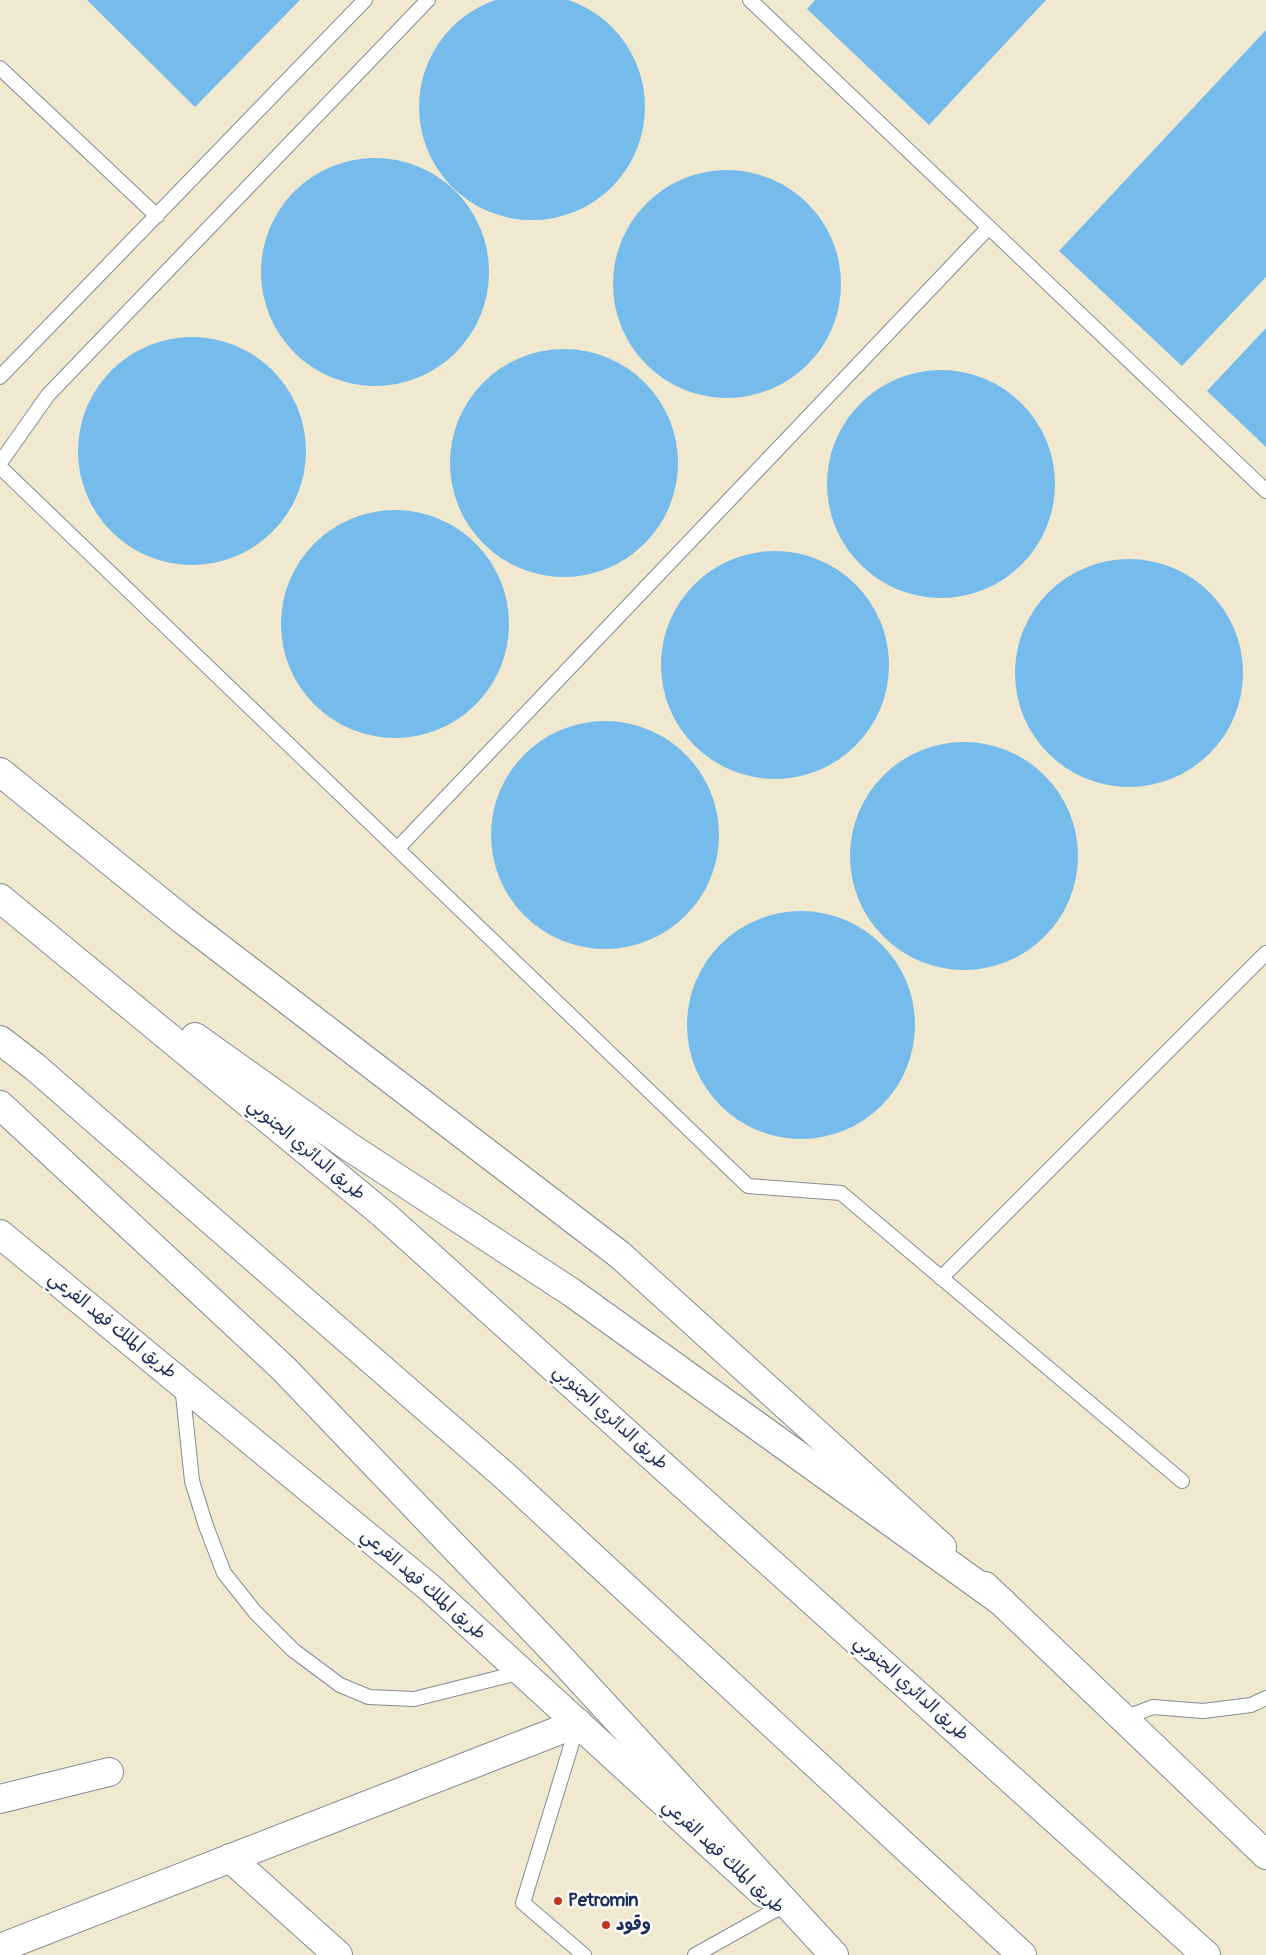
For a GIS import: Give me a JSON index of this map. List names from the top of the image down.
{
  "streets": {
    "main road": ["طريق الدائري الجنوبي", "طريق الملك فهد الفرعي"]
  },
  "places": ["Petromin", "وقود"]
}
